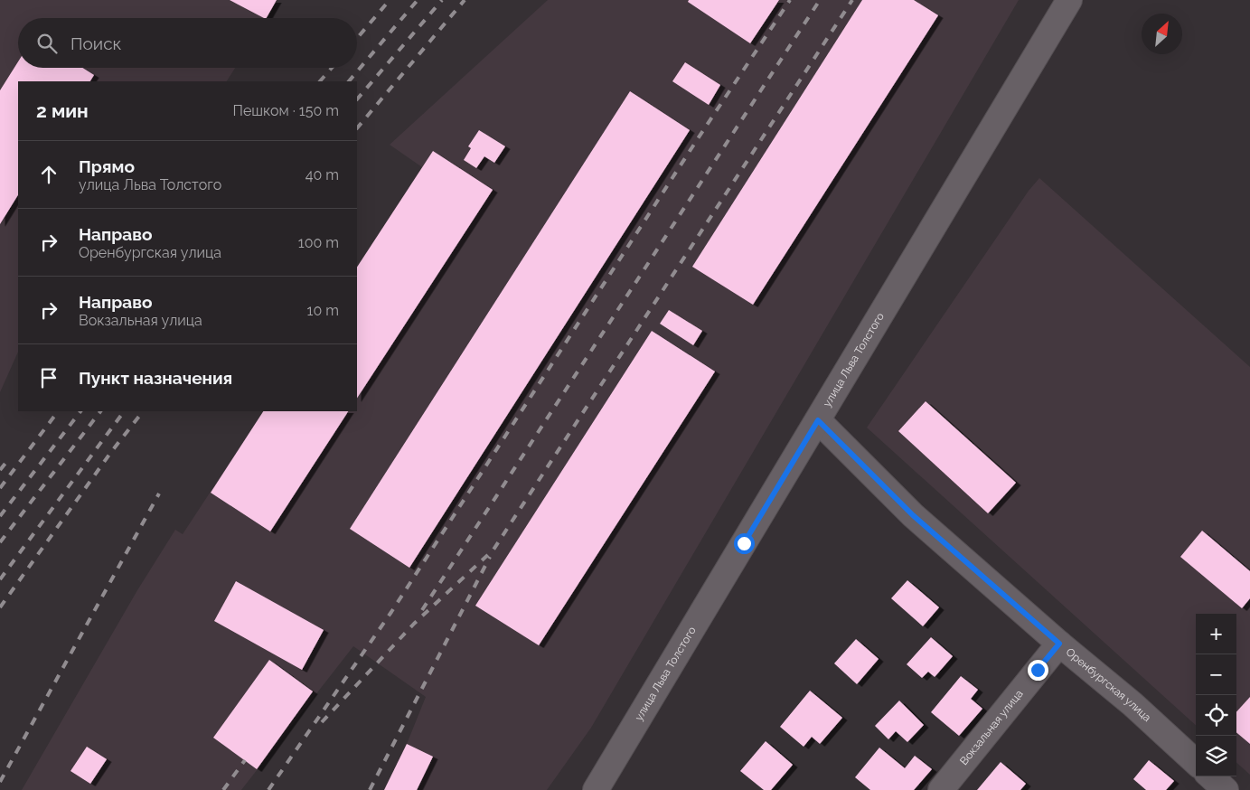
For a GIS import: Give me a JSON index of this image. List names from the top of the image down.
{
  "streets": {
    "street": ["улица Льва Толстого", "Оренбургская улица", "Вокзальная улица"]
  },
  "crossings": [
    ["улица Льва Толстого", "Оренбургская улица"],
    ["Оренбургская улица", "Вокзальная улица"]
  ],
  "north": "top right",
  "page": {
    "search": "Поиск",
    "heading": ["2 мин", "Пешком · 150 m"],
    "list": [
      ["Прямо", "улица Льва Толстого", "40 m"],
      ["Направо", "Оренбургская улица", "100 m"],
      ["Направо", "Вокзальная улица", "10 m"],
      "Пункт назначения"
    ],
    "map_buttons": ["+", "−"]
  }
}
